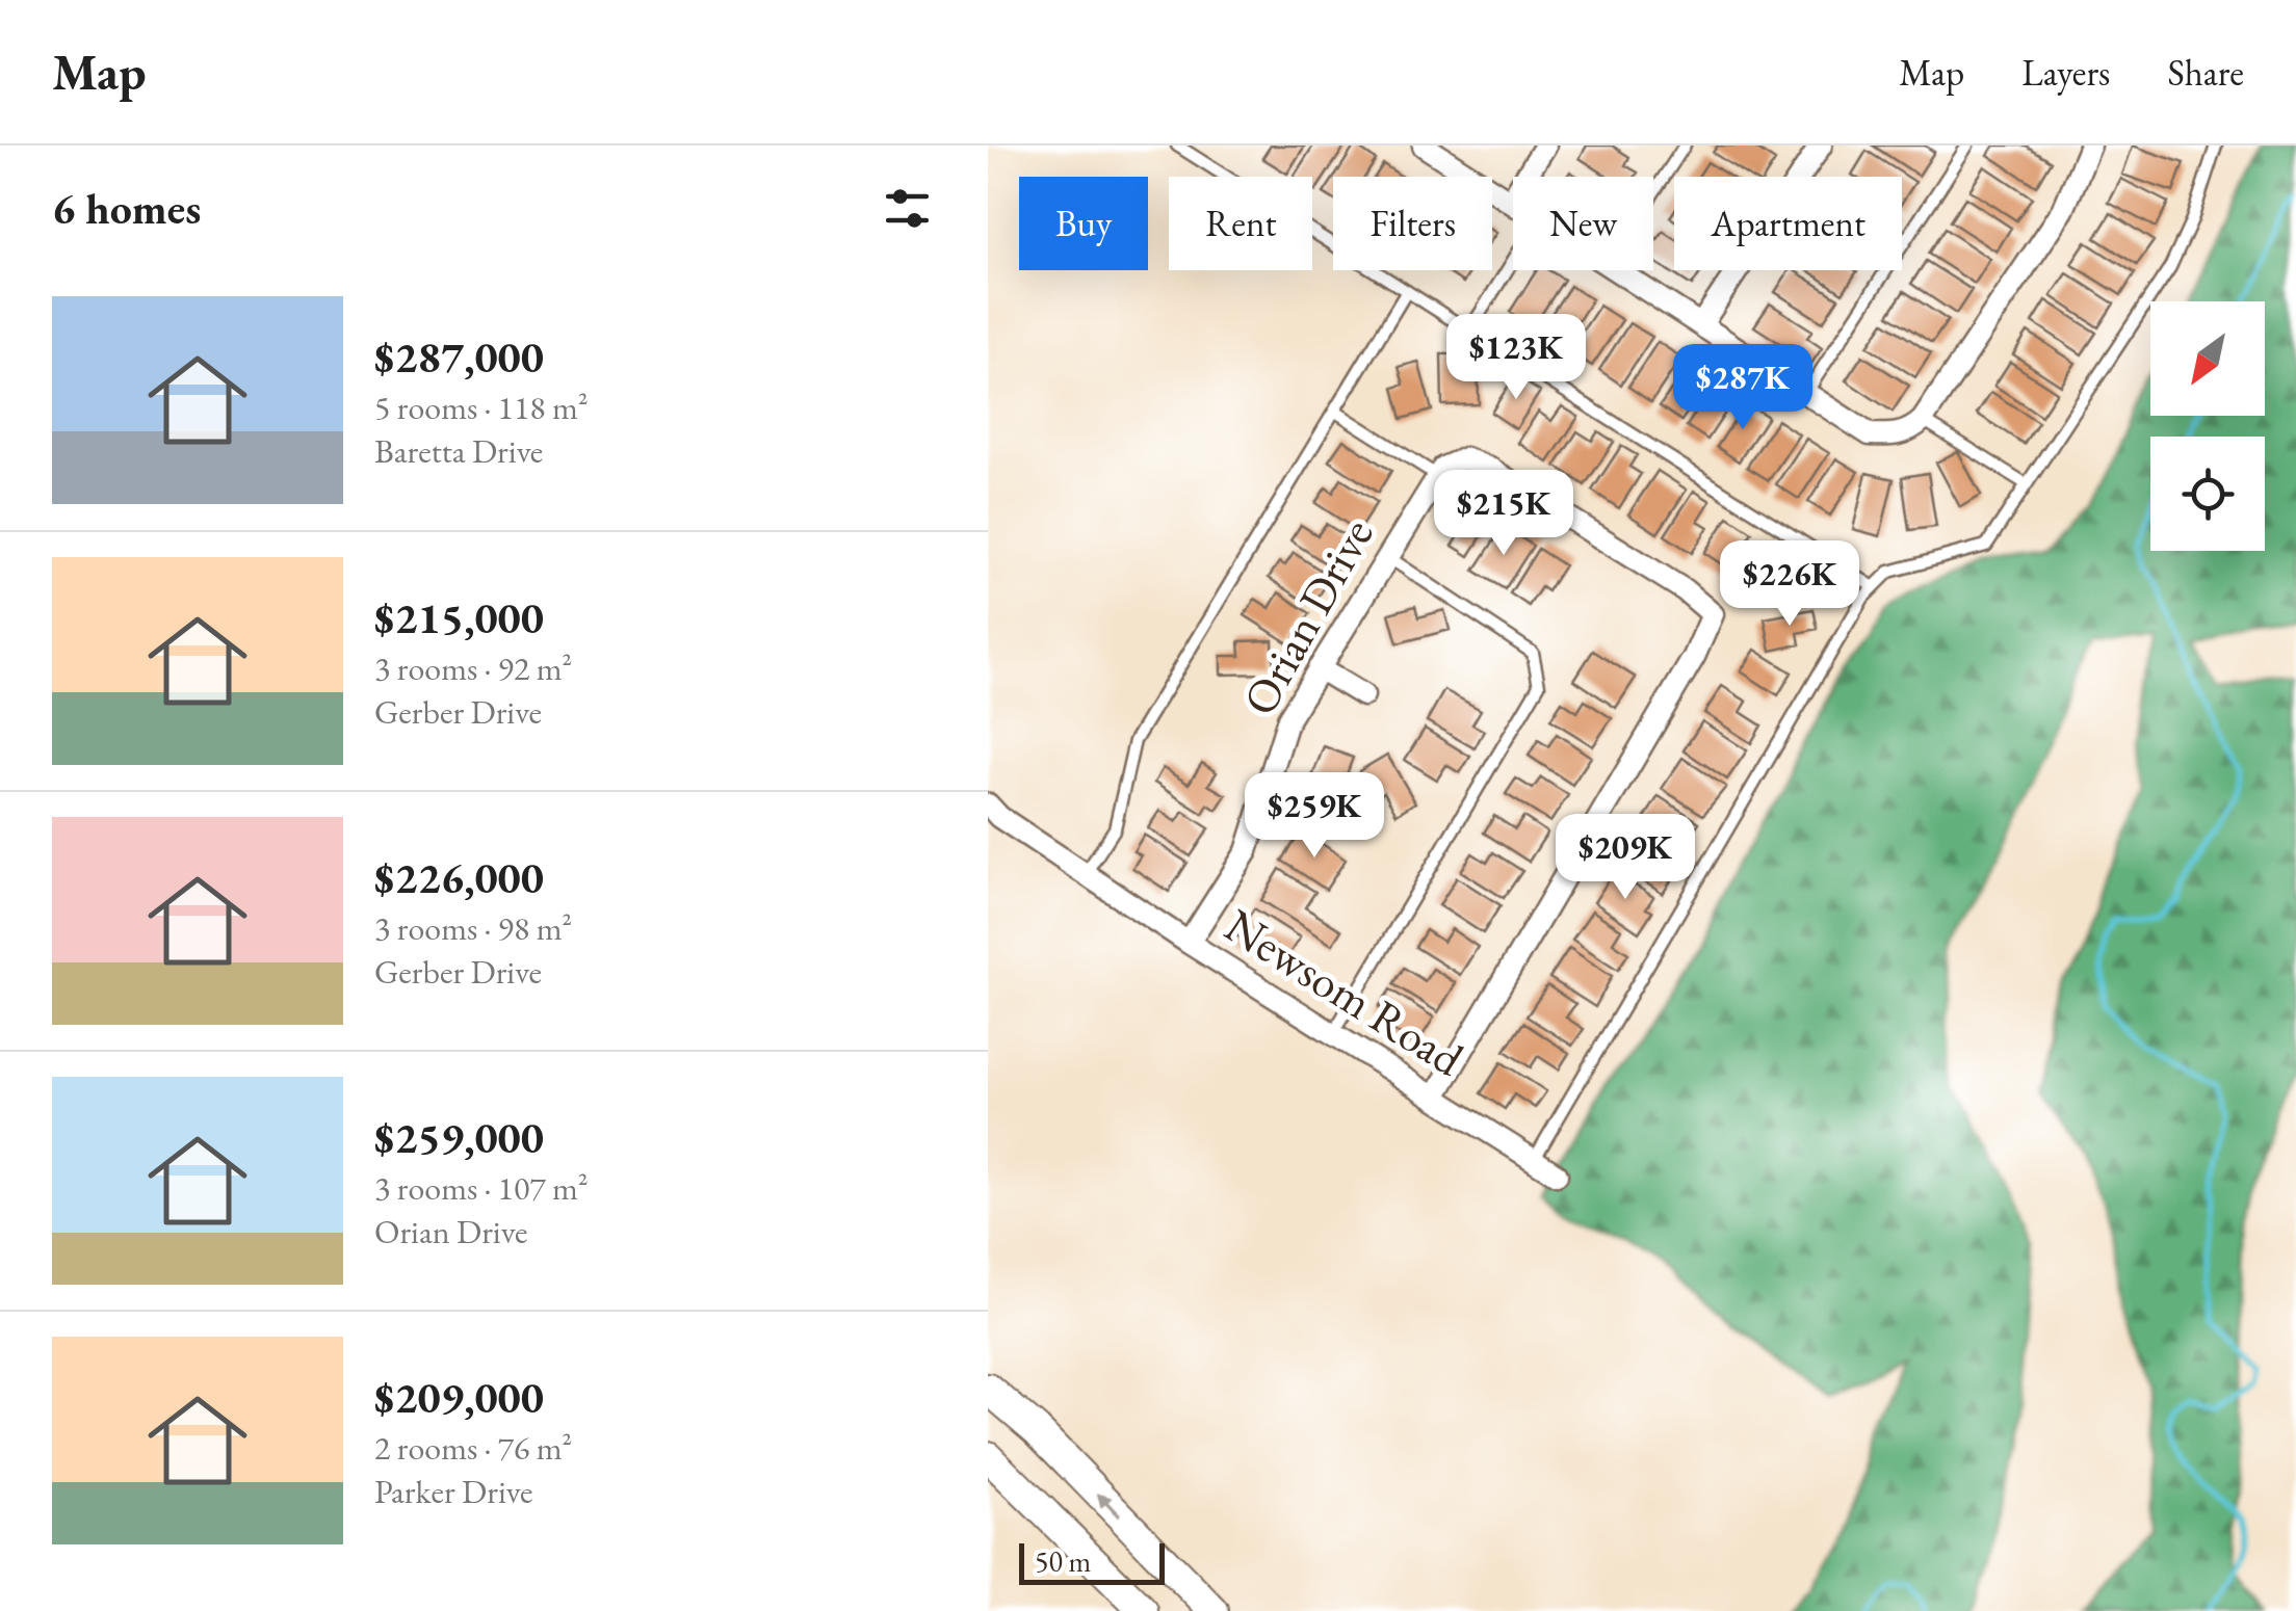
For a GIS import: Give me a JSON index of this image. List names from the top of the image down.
{
  "streets": {
    "street": ["Orian Drive", "Newsom Road"]
  },
  "crossings": [
    ["Orian Drive", "Newsom Road"]
  ],
  "scale_bar": "50 m",
  "north": "bottom left",
  "page": {
    "header": "Map",
    "nav": ["Map", "Layers", "Share"],
    "heading": "6 homes",
    "chip": [
      "Buy",
      "Rent",
      "Filters",
      "New",
      "Apartment"
    ],
    "list": [
      {
        "name": "$287,000",
        "note": "5 rooms · 118 m² · Baretta Drive"
      },
      {
        "name": "$215,000",
        "note": "3 rooms · 92 m² · Gerber Drive"
      },
      {
        "name": "$226,000",
        "note": "3 rooms · 98 m² · Gerber Drive"
      },
      {
        "name": "$259,000",
        "note": "3 rooms · 107 m² · Orian Drive"
      },
      {
        "name": "$209,000",
        "note": "2 rooms · 76 m² · Parker Drive"
      }
    ],
    "price": [
      "$123K",
      "$287K",
      "$215K",
      "$226K",
      "$259K",
      "$209K"
    ],
    "scale": "50 m"
  }
}
